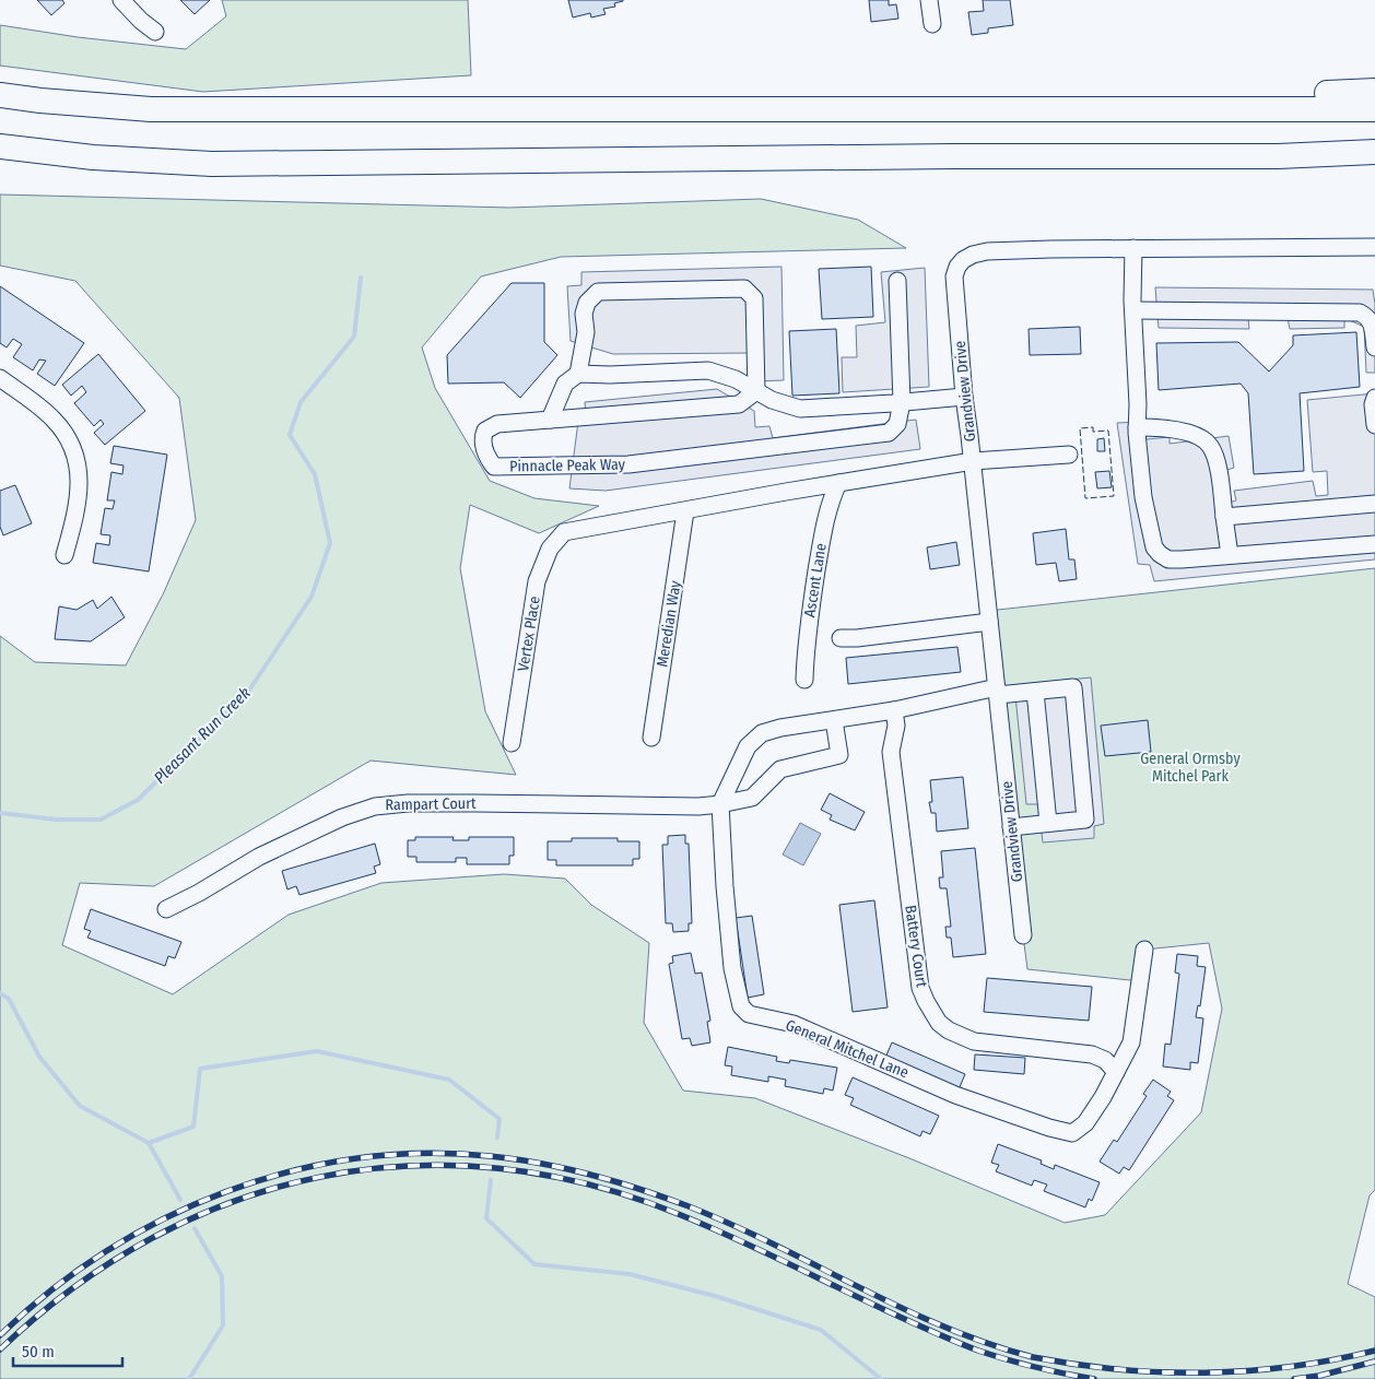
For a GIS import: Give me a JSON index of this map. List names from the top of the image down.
{
  "streets": {
    "street": [
      "Grandview Drive",
      "Pinnacle Peak Way",
      "Ascent Lane",
      "Meredian Way",
      "Vertex Place",
      "Rampart Court",
      "Battery Court",
      "General Mitchel Lane"
    ]
  },
  "crossings": [
    ["Grandview Drive", "General Mitchel Lane"],
    ["Meredian Way", "Vertex Place"],
    ["Rampart Court", "General Mitchel Lane"],
    ["Battery Court", "General Mitchel Lane"]
  ],
  "water": ["Pleasant Run Creek"],
  "parks": ["General Ormsby Mitchel Park"],
  "scale_bar": "50 m"
}
